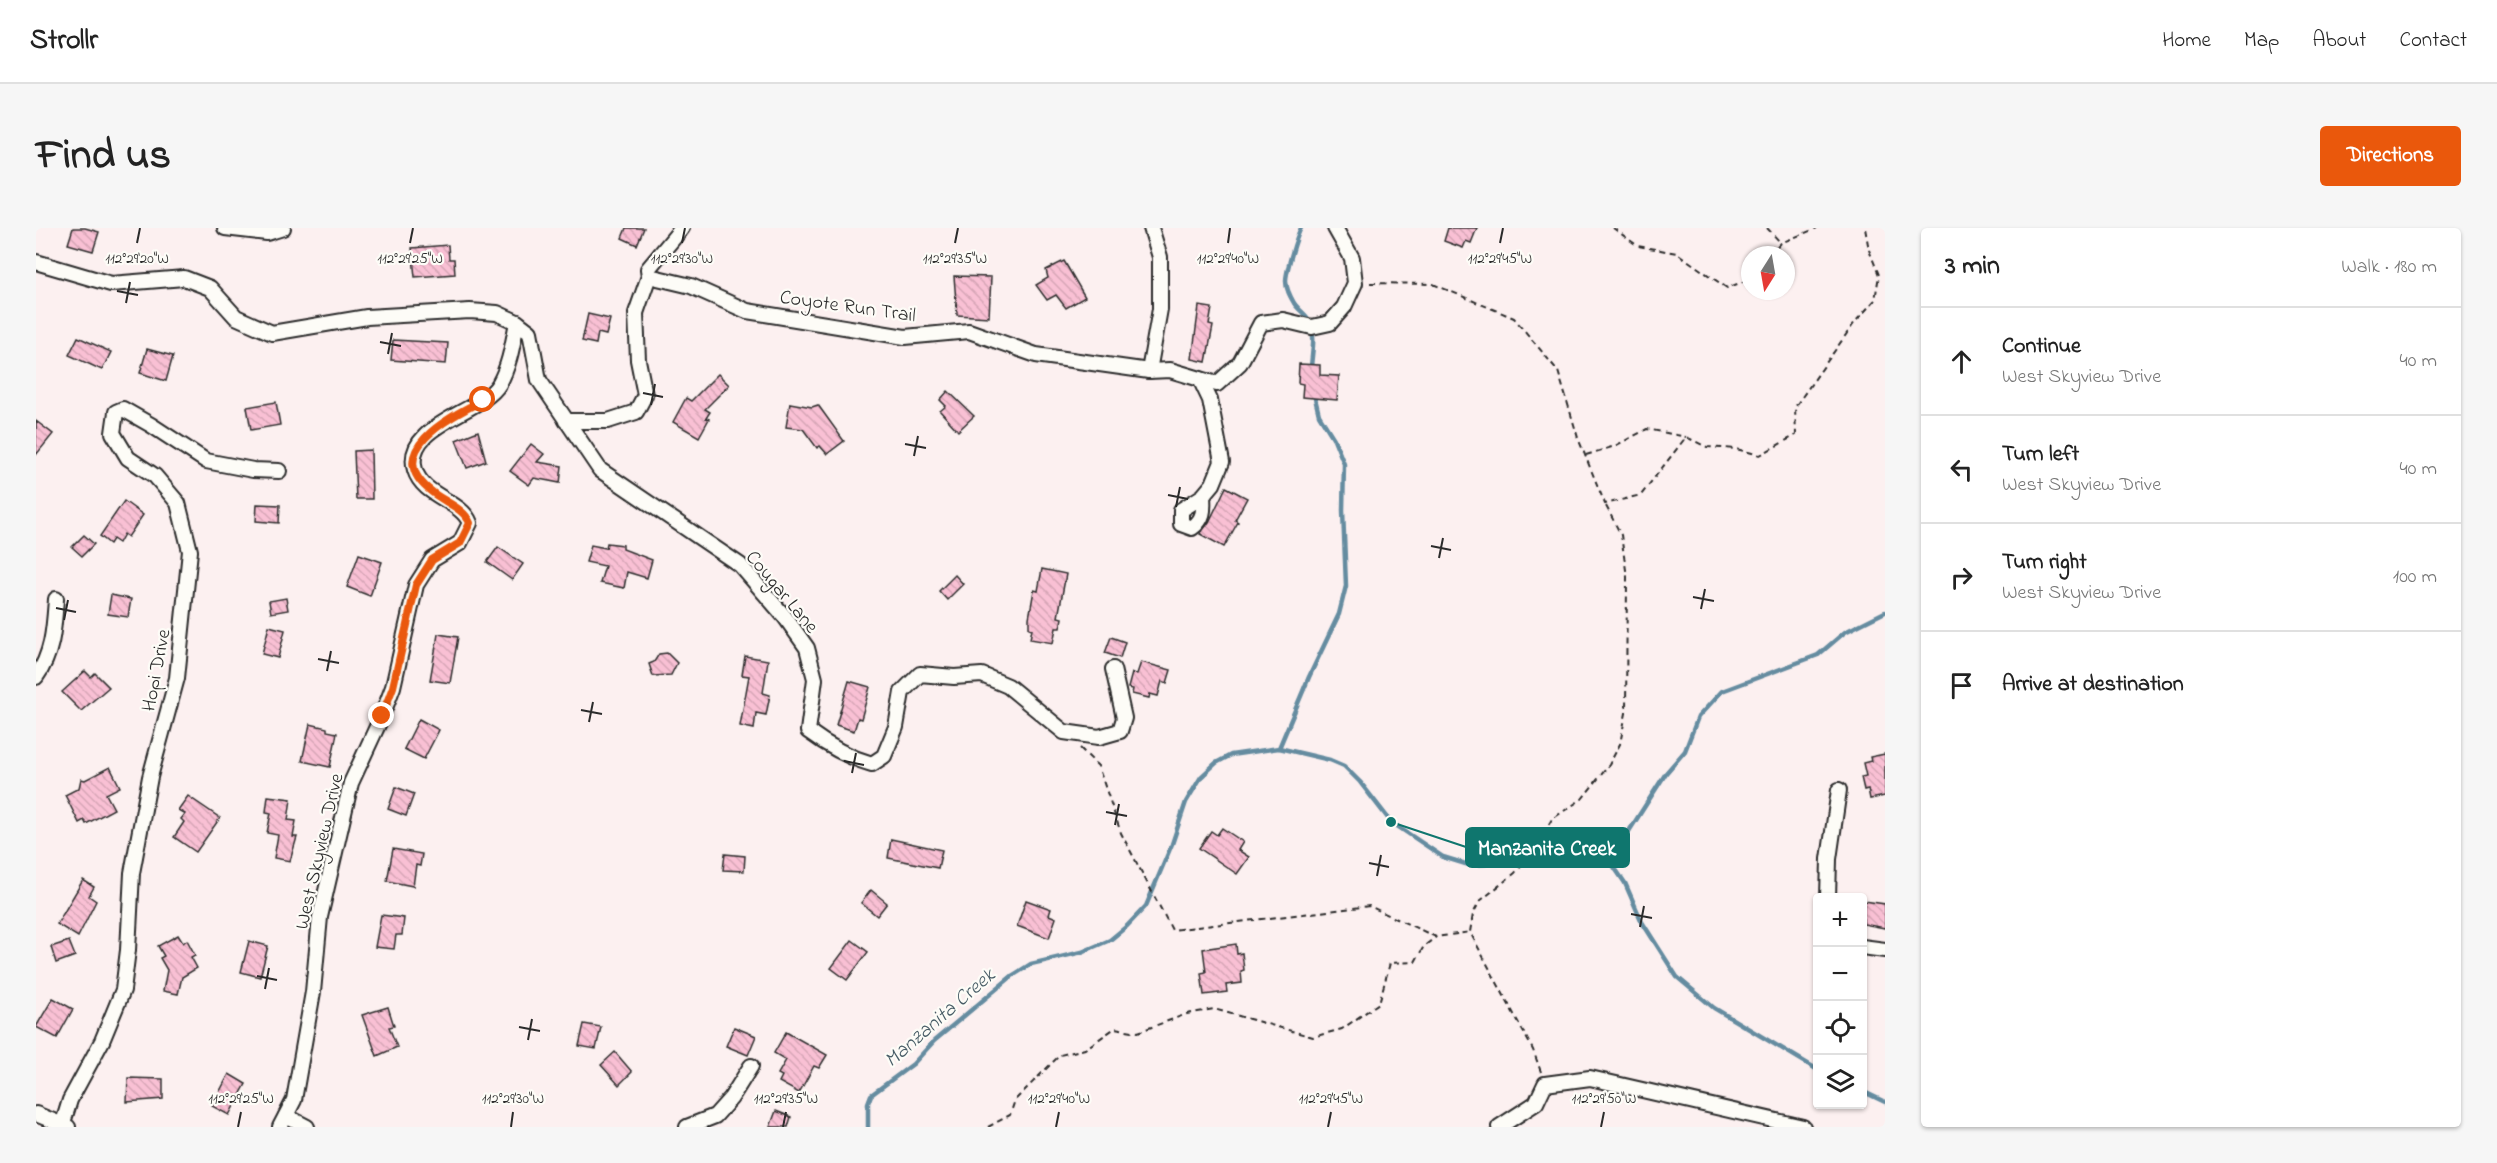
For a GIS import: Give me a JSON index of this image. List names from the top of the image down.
{
  "streets": {
    "street": [
      "Coyote Run Trail",
      "Cougar Lane",
      "Hopi Drive",
      "West Skyview Drive"
    ]
  },
  "crossings": [
    ["Cougar Lane", "West Skyview Drive"]
  ],
  "water": ["Manzanita Creek"],
  "places": ["Manzanita Creek"],
  "north": "bottom",
  "page": {
    "header": "Strollr",
    "nav": [
      "Home",
      "Map",
      "About",
      "Contact"
    ],
    "title": "Find us",
    "buttons": "Directions",
    "heading": ["3 min", "Walk · 180 m"],
    "list": [
      ["Continue", "West Skyview Drive", "40 m"],
      ["Turn left", "West Skyview Drive", "40 m"],
      ["Turn right", "West Skyview Drive", "100 m"],
      "Arrive at destination"
    ],
    "map_buttons": ["+", "−"]
  },
  "coordinates": [
    "112°29'20\"W",
    "112°29'25\"W",
    "112°29'30\"W",
    "112°29'35\"W",
    "112°29'40\"W",
    "112°29'45\"W",
    "112°29'50\"W"
  ]
}
